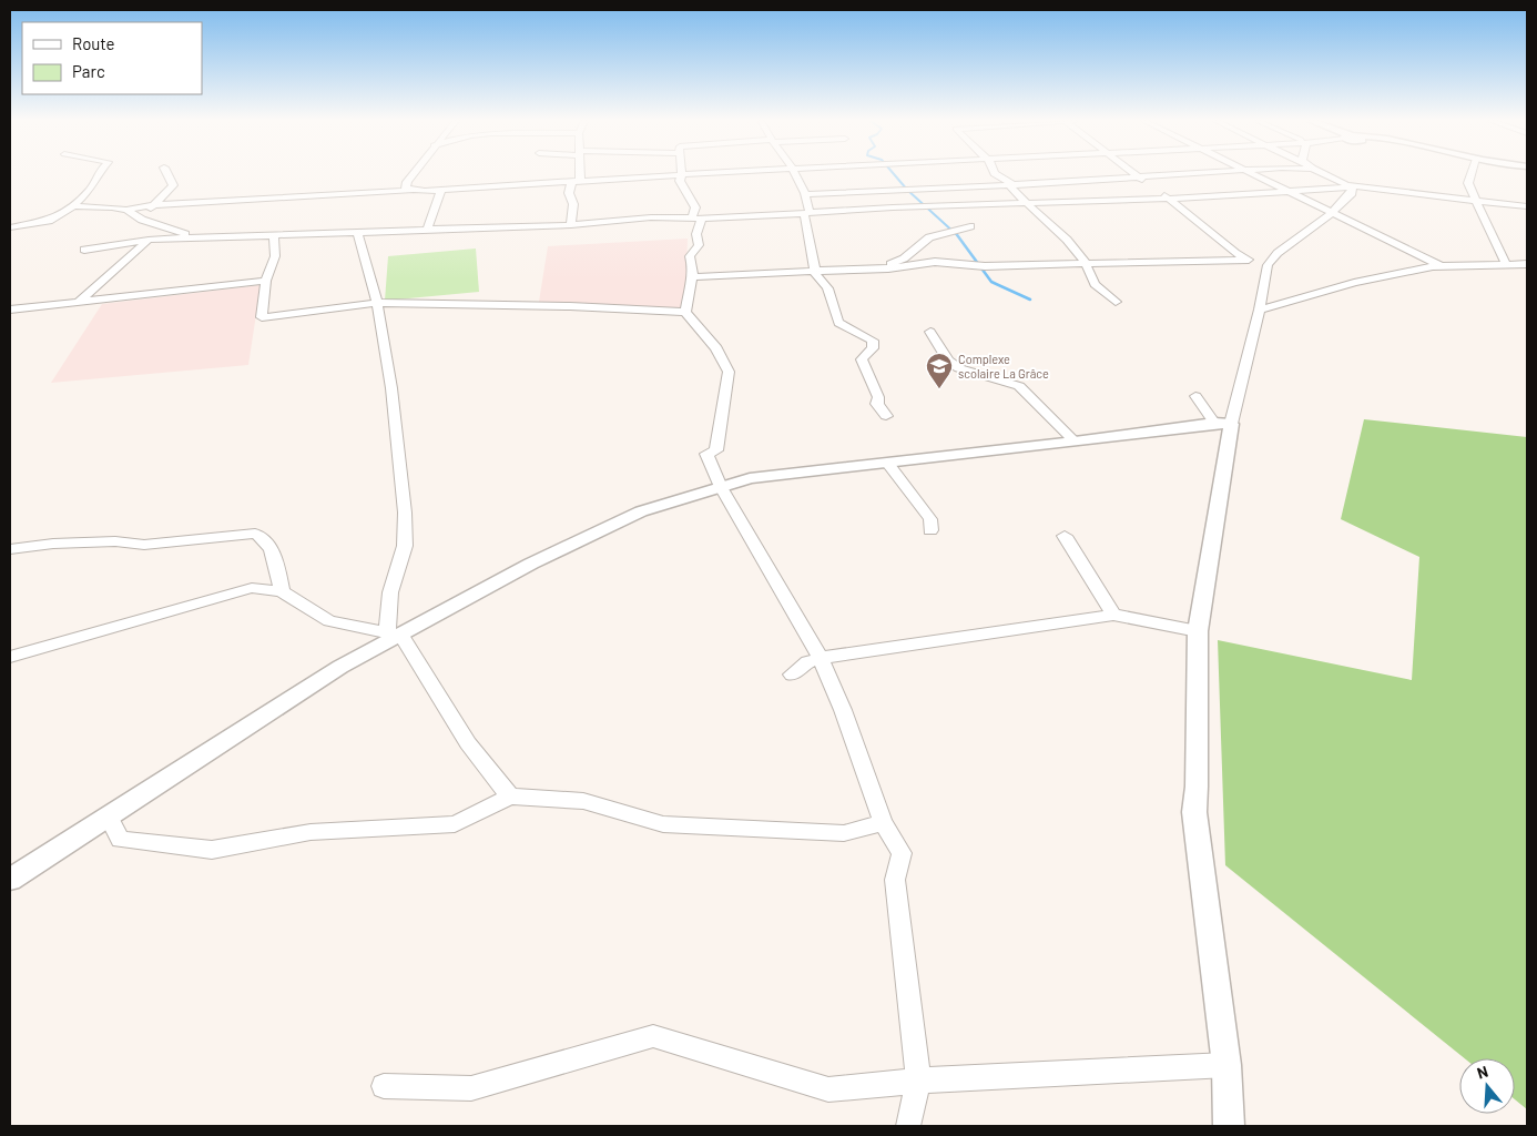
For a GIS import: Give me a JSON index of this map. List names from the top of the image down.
{
  "places": {
    "school or university": ["Complexe scolaire La Grâce"]
  },
  "legend": ["Route", "Parc"],
  "north": "top"
}
